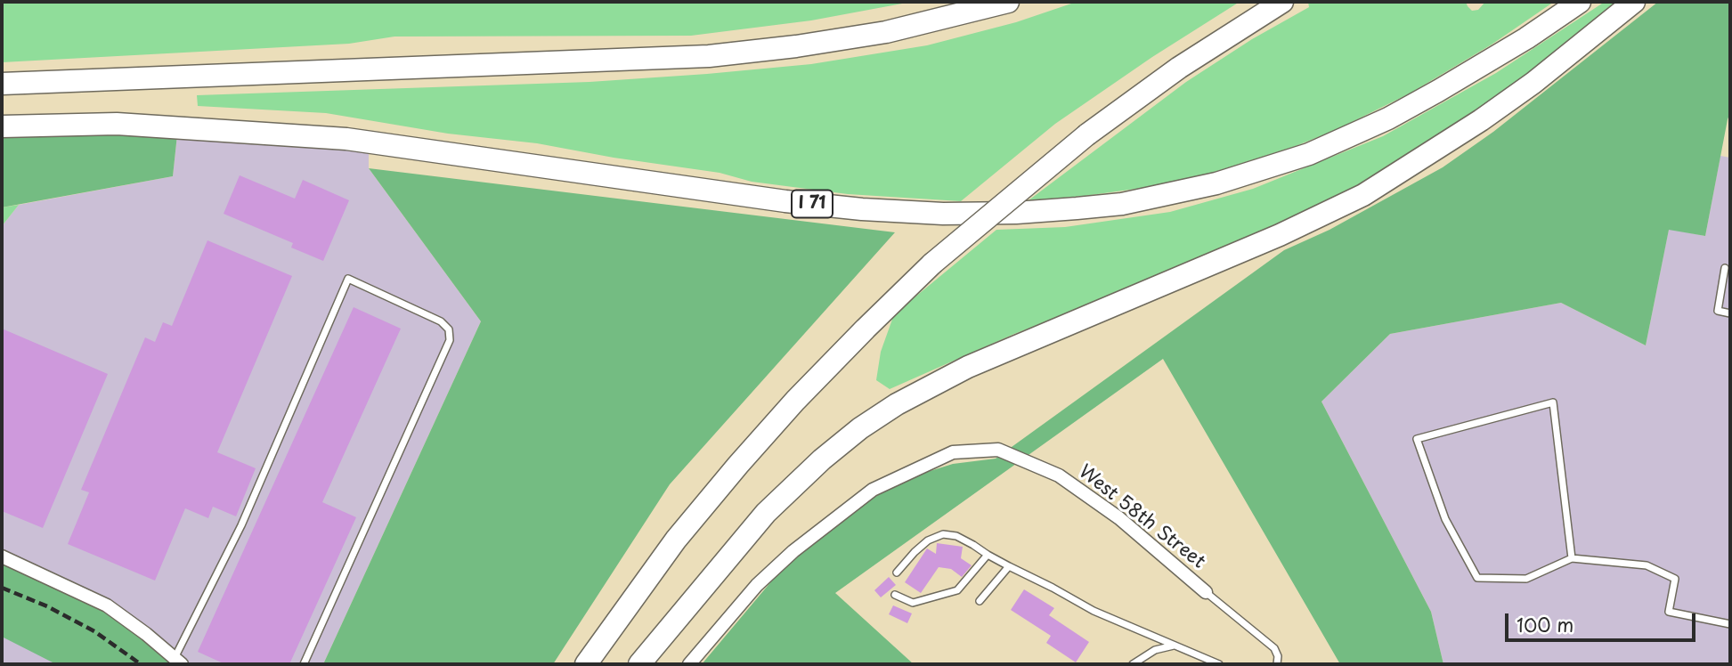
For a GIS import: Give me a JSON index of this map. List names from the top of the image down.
{
  "streets": {
    "highway": ["I 71"],
    "street": ["West 58th Street"]
  },
  "scale_bar": "100 m"
}
